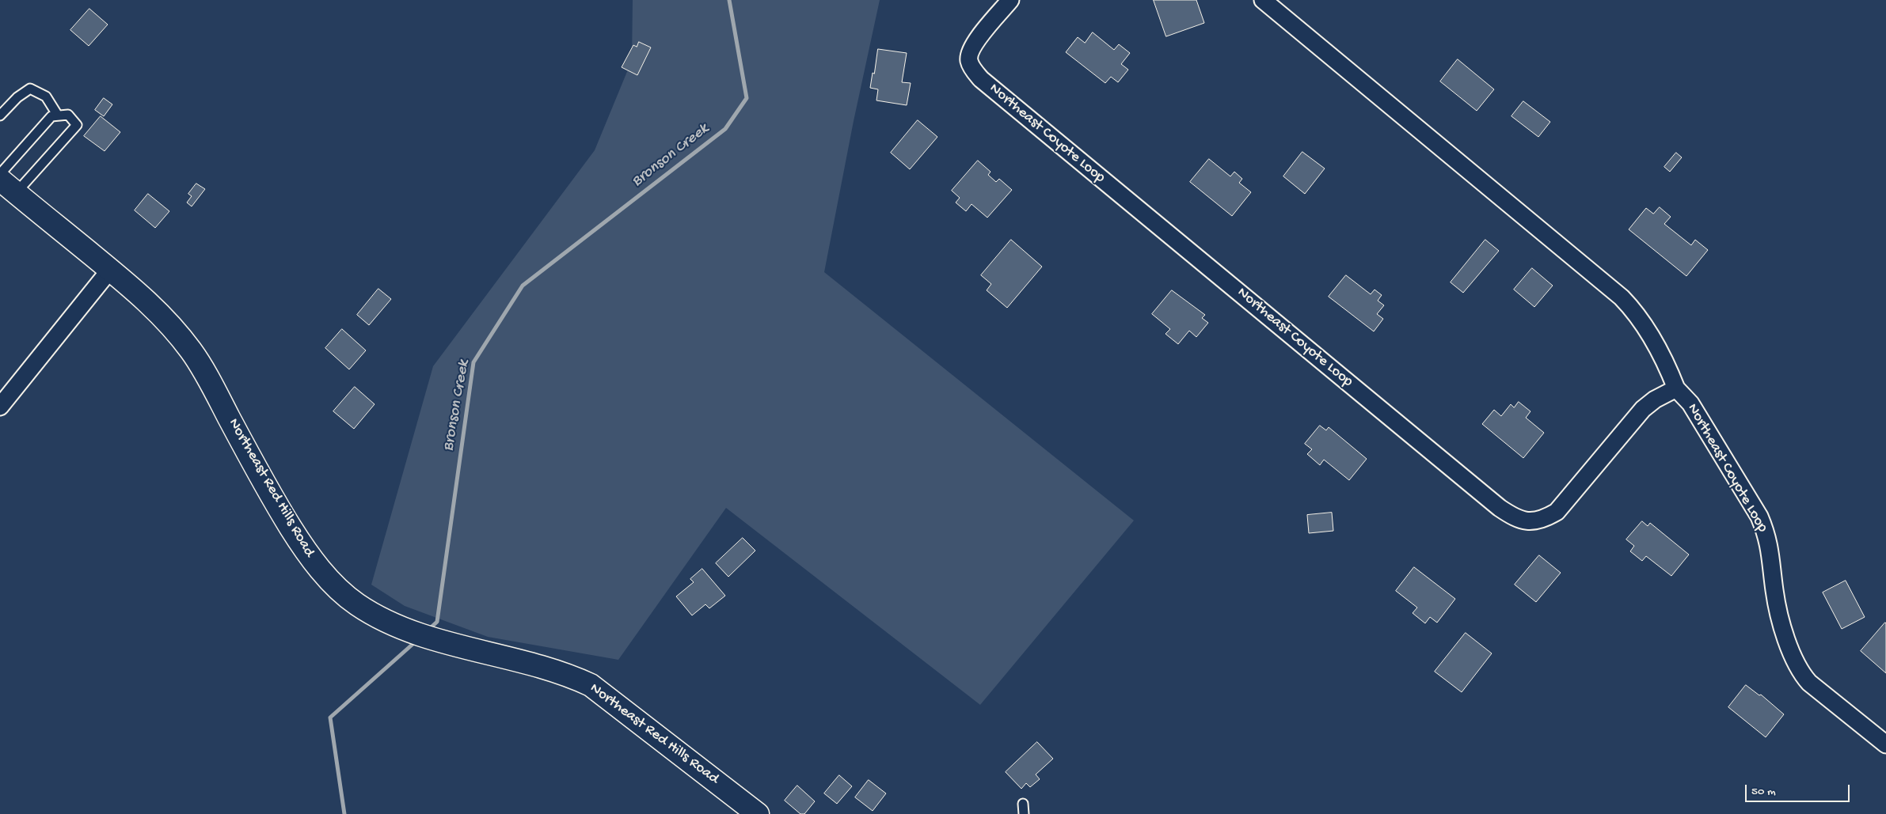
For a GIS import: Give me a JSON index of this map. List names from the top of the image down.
{
  "streets": {
    "street": ["Northeast Coyote Loop", "Northeast Red Hills Road"]
  },
  "water": ["Bronson Creek"],
  "scale_bar": "50 m"
}
